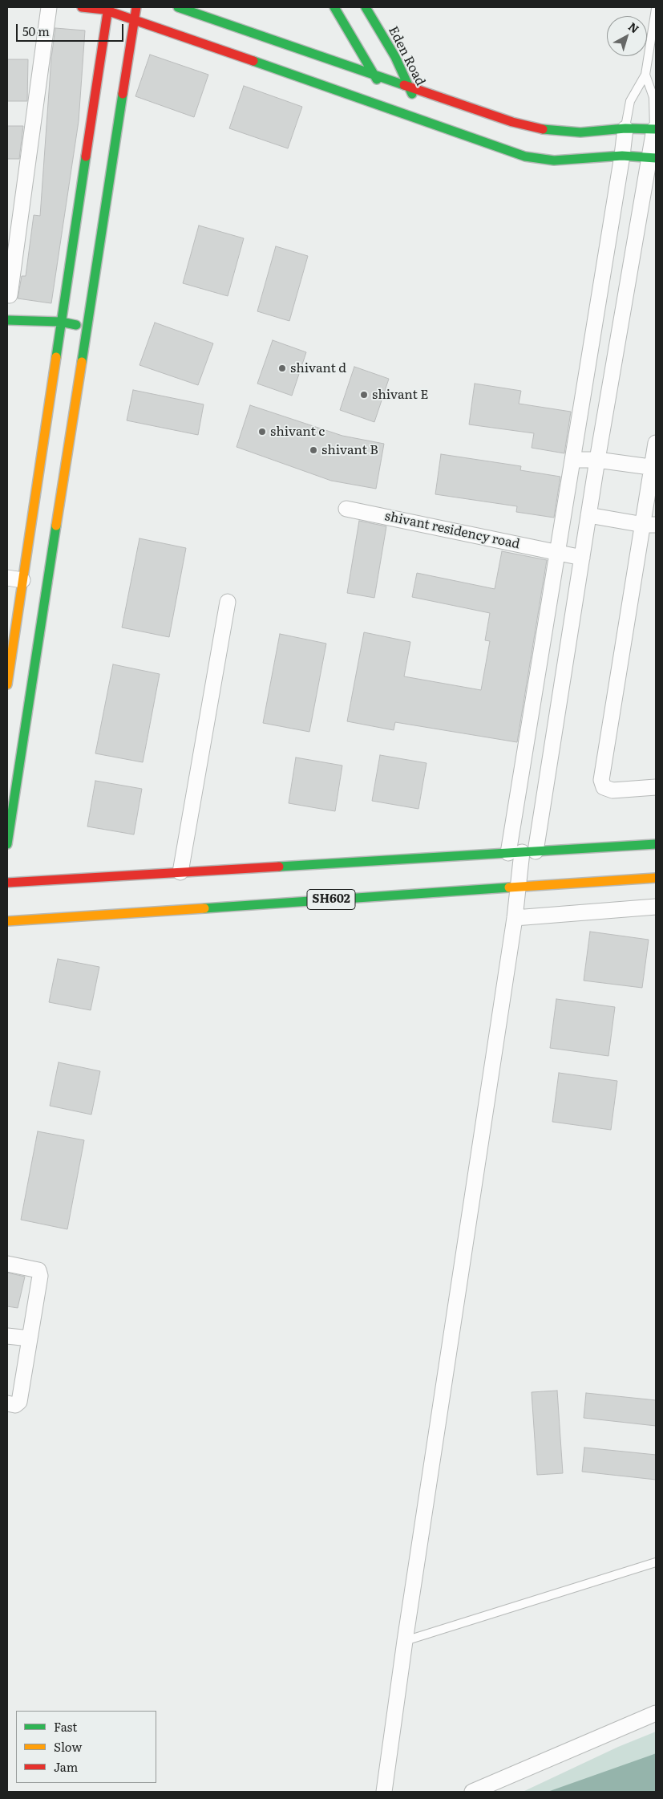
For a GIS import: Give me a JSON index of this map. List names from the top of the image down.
{
  "streets": {
    "street": ["Eden Road", "shivant residency road", "SH602"]
  },
  "places": [
    "shivant d",
    "shivant E",
    "shivant c",
    "shivant B"
  ],
  "legend": ["Fast", "Slow", "Jam"],
  "scale_bar": "50 m",
  "north": "top right"
}
